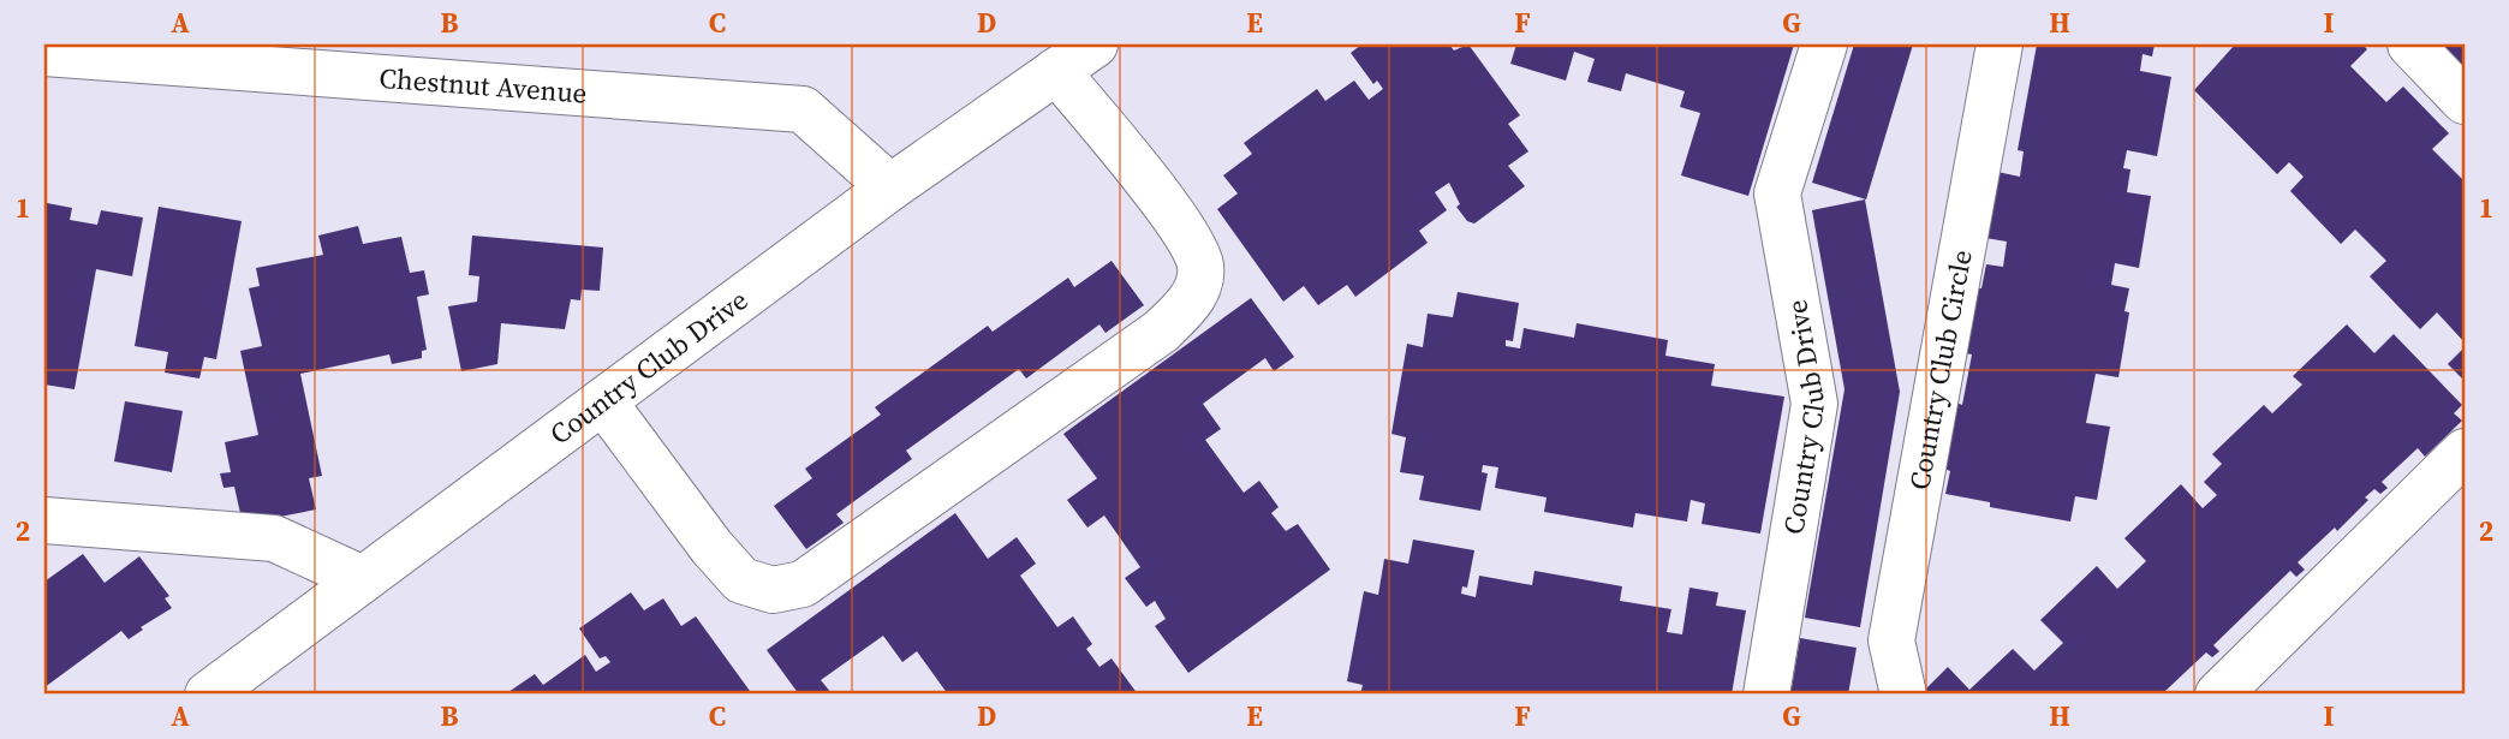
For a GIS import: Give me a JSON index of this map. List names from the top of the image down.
{
  "streets": {
    "street": ["Chestnut Avenue", "Country Club Drive", "Country Club Circle"]
  },
  "crossings": [
    ["Chestnut Avenue", "Country Club Drive"]
  ],
  "grid": {
    "columns": [
      "A",
      "B",
      "C",
      "D",
      "E",
      "F",
      "G",
      "H",
      "I"
    ],
    "rows": ["1", "2"]
  }
}
